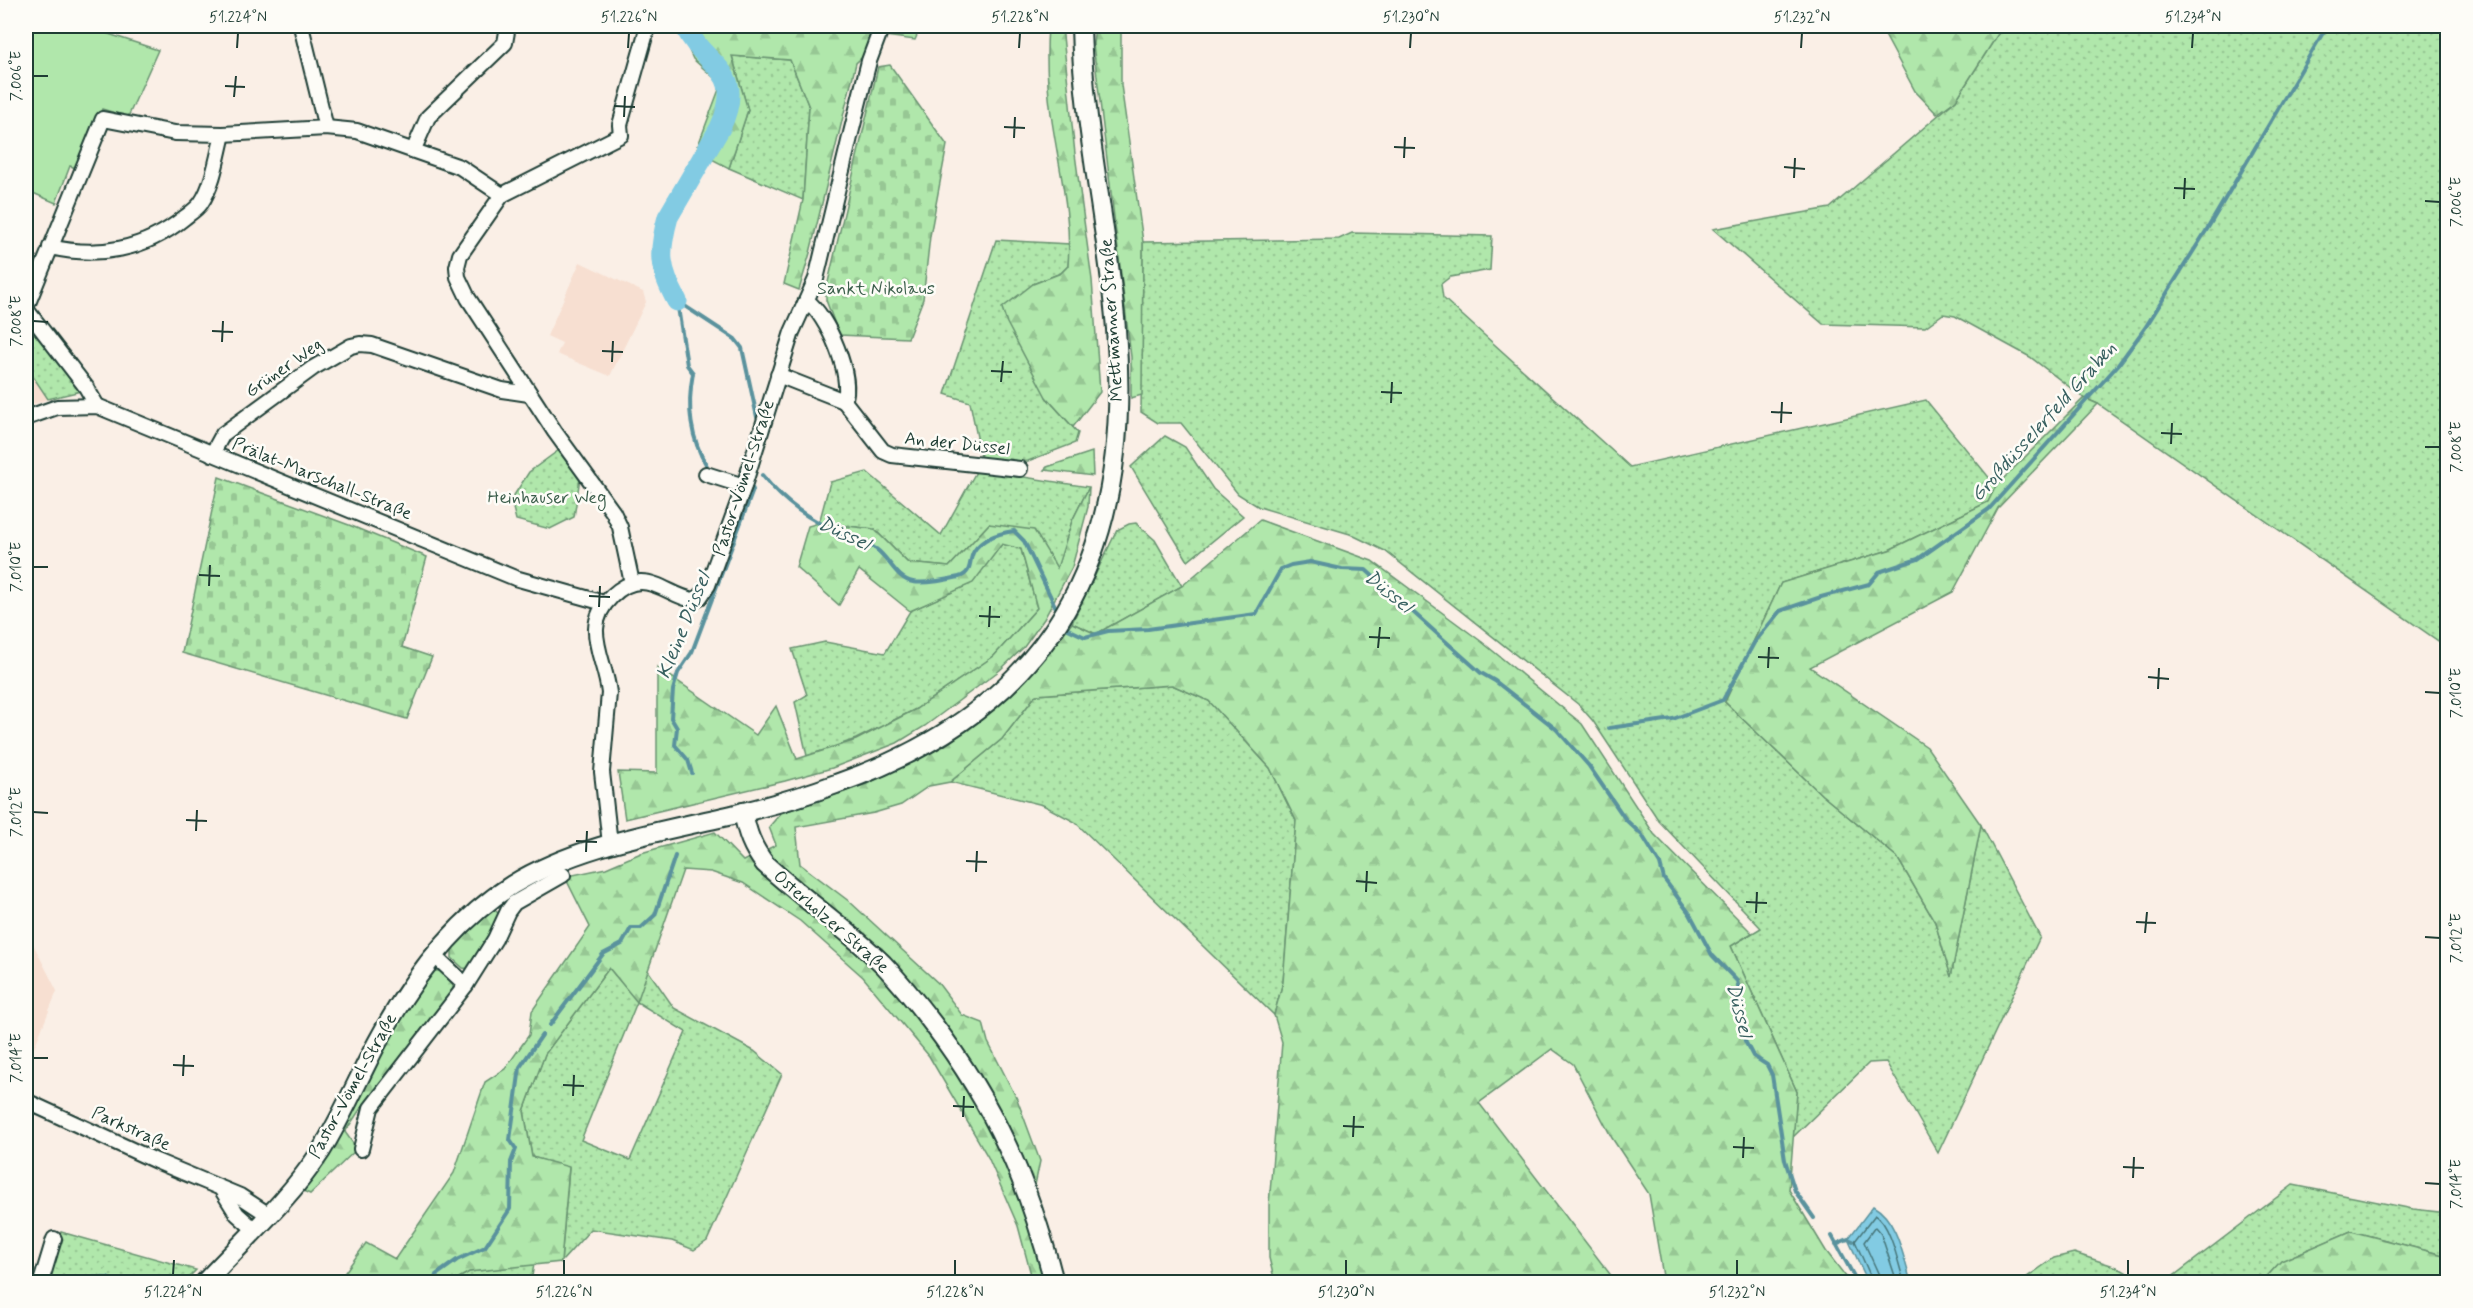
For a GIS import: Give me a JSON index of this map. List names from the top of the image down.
{
  "streets": {
    "main road": ["Mettmanner Straße", "Pastor-Vömel-Straße", "Osterholzer Straße"],
    "street": [
      "Grüner Weg",
      "An der Düssel",
      "Prälat-Marschall-Straße",
      "Parkstraße"
    ]
  },
  "crossings": [
    ["Mettmanner Straße", "Pastor-Vömel-Straße"],
    ["Mettmanner Straße", "Osterholzer Straße"],
    ["Grüner Weg", "Prälat-Marschall-Straße"],
    ["Pastor-Vömel-Straße", "Parkstraße"]
  ],
  "water": ["Großdüsselerfeld Graben", "Düssel", "Kleine Düssel"],
  "parks": ["Sankt Nikolaus", "Heinhauser Weg"],
  "coordinates": [
    "51.224°N",
    "51.226°N",
    "51.228°N",
    "51.230°N",
    "51.232°N",
    "51.234°N",
    "7.006°E",
    "7.008°E",
    "7.010°E",
    "7.012°E",
    "7.014°E"
  ]
}
